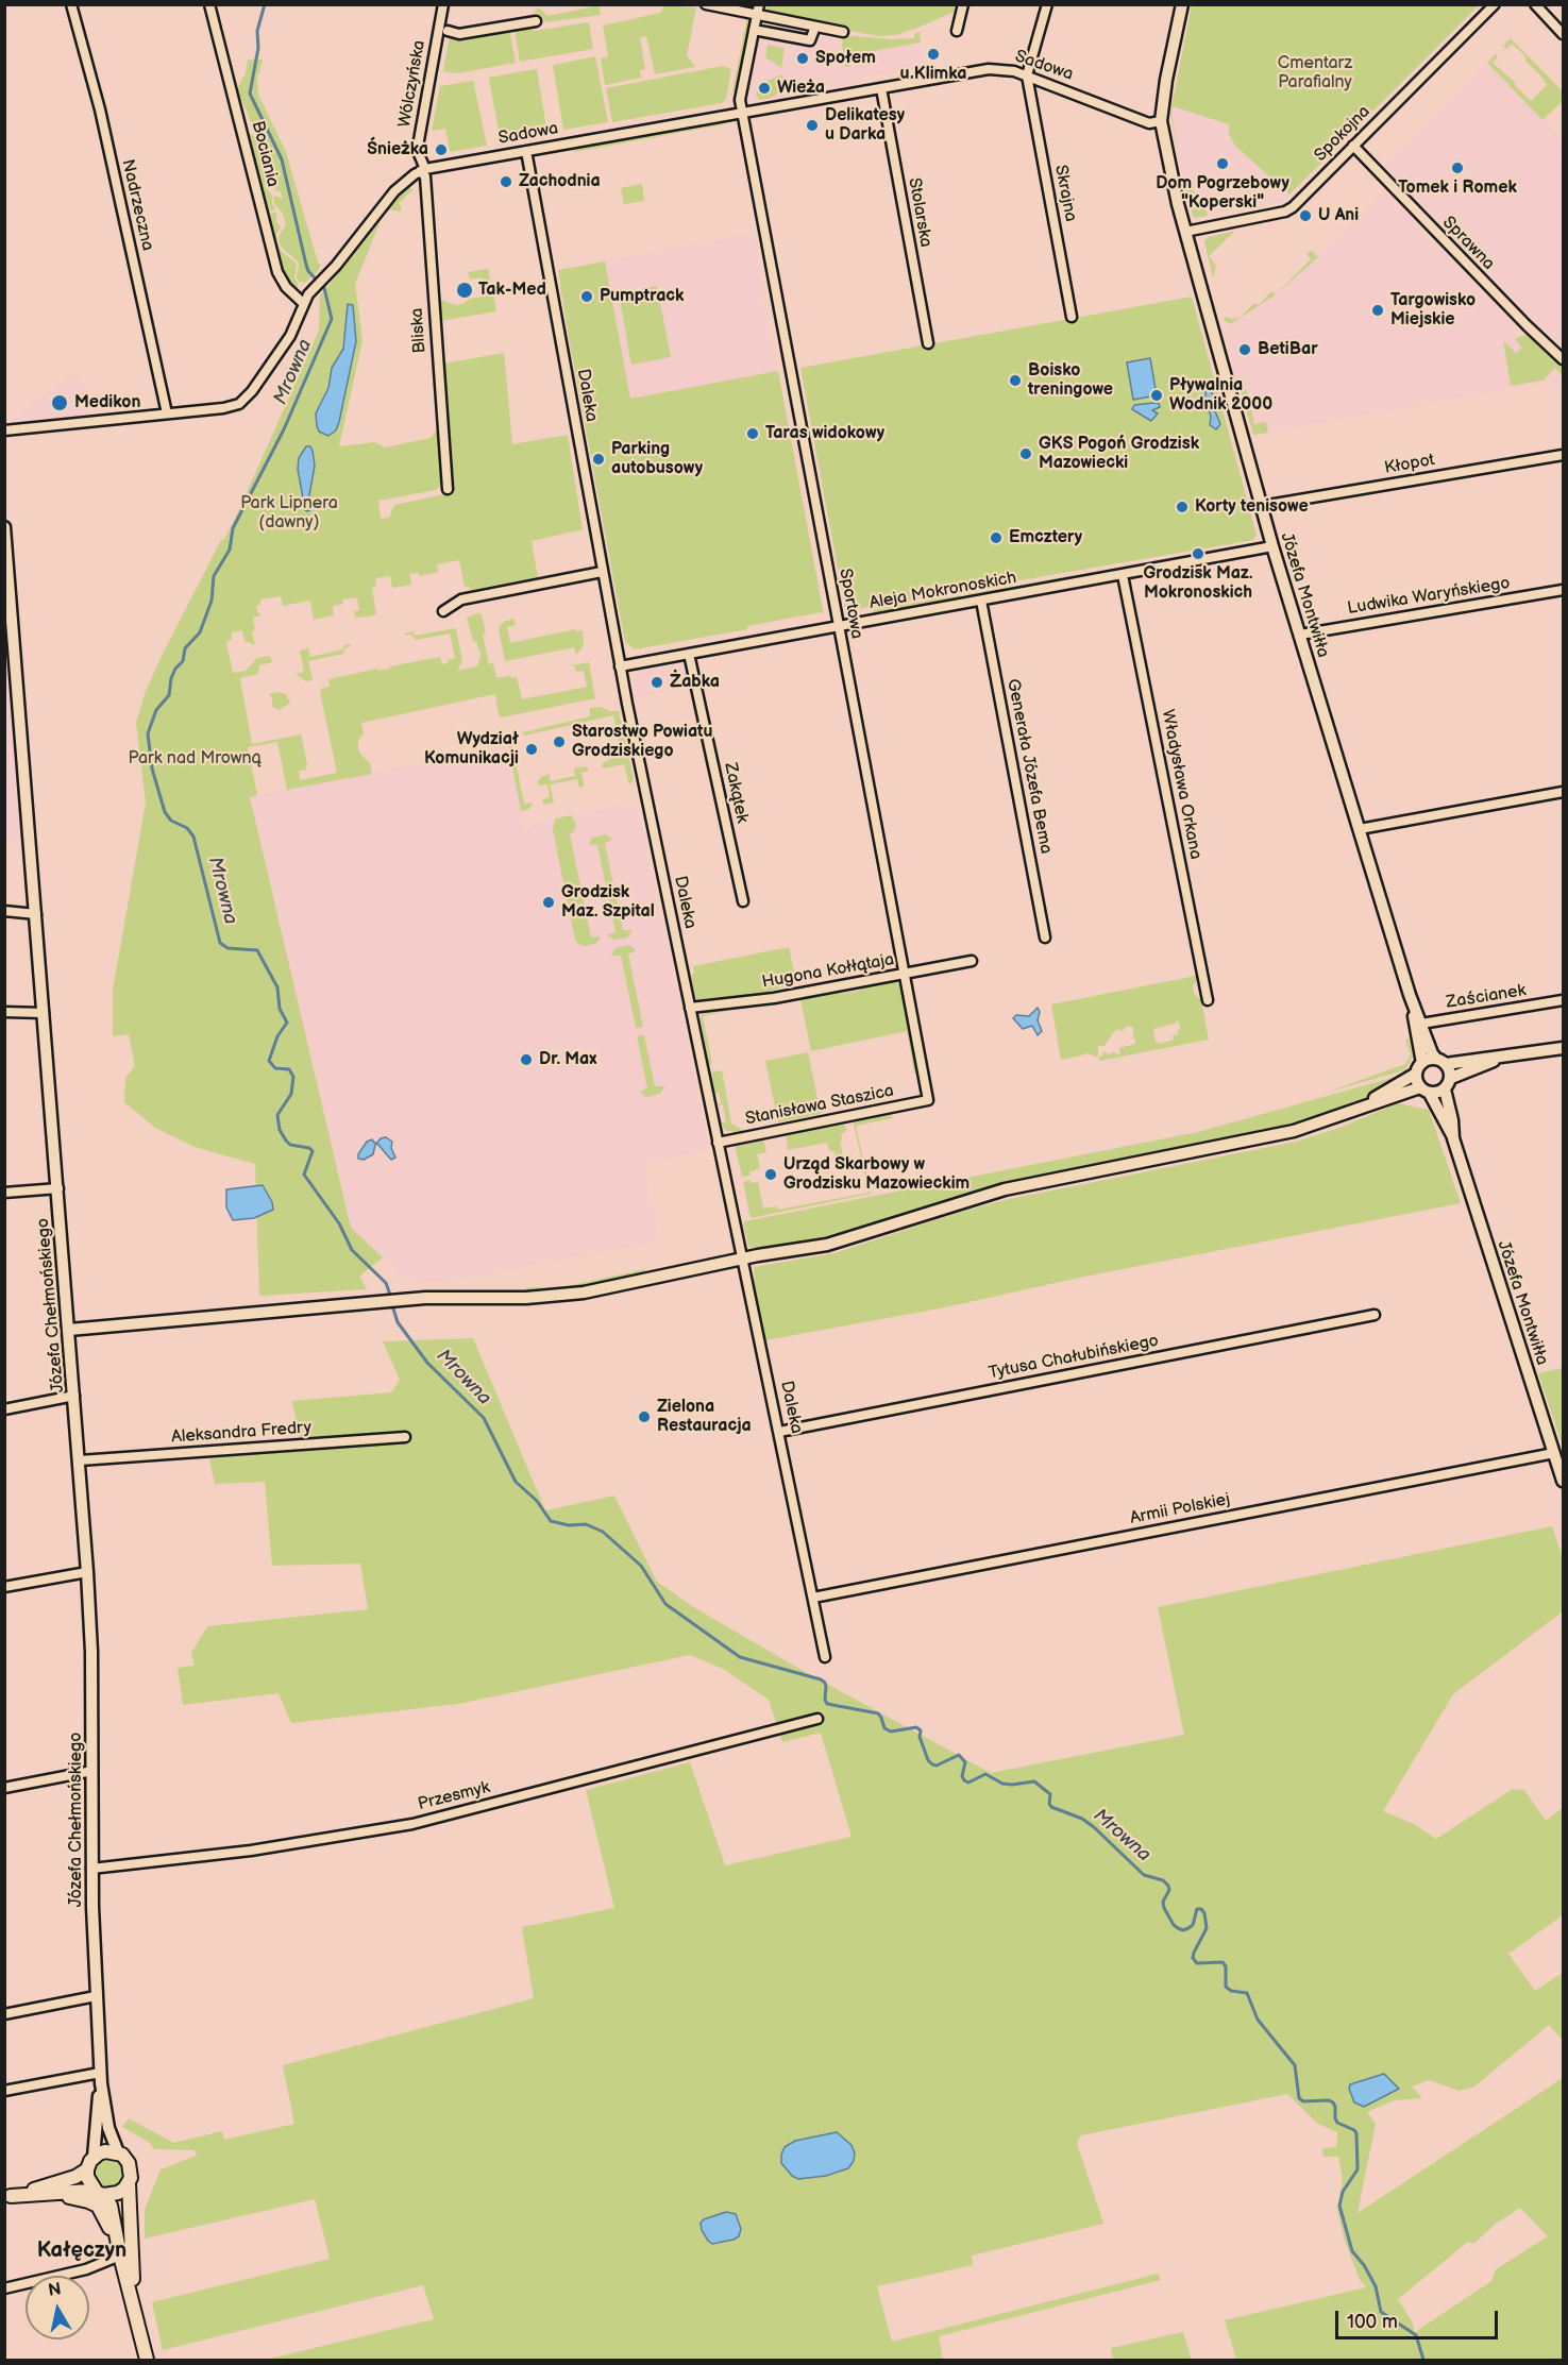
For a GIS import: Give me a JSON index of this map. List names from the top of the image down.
{
  "streets": {
    "street": [
      "Sadowa",
      "Wólczyńska",
      "Spokojna",
      "Bociania",
      "Skrajna",
      "Nadrzeczna",
      "Stolarska",
      "Sprawna",
      "Bliska",
      "Daleka",
      "Kłopot",
      "Aleja Mokronoskich",
      "Józefa Montwiłła",
      "Ludwika Waryńskiego",
      "Sportowa",
      "Generała Józefa Bema",
      "Władysława Orkana",
      "Zakątek",
      "Hugona Kołłątaja",
      "Zaścianek",
      "Stanisława Staszica",
      "Józefa Chełmońskiego",
      "Tytusa Chałubińskiego",
      "Aleksandra Fredry",
      "Armii Polskiej",
      "Przesmyk"
    ]
  },
  "crossings": [
    ["Sadowa", "Wólczyńska"],
    ["Sadowa", "Bociania"],
    ["Sadowa", "Skrajna"],
    ["Sadowa", "Nadrzeczna"],
    ["Sadowa", "Stolarska"],
    ["Sadowa", "Bliska"],
    ["Sadowa", "Daleka"],
    ["Sadowa", "Józefa Montwiłła"],
    ["Sadowa", "Sportowa"],
    ["Wólczyńska", "Bliska"],
    ["Spokojna", "Sprawna"],
    ["Spokojna", "Józefa Montwiłła"],
    ["Daleka", "Aleja Mokronoskich"],
    ["Daleka", "Hugona Kołłątaja"],
    ["Daleka", "Stanisława Staszica"],
    ["Daleka", "Tytusa Chałubińskiego"],
    ["Daleka", "Armii Polskiej"],
    ["Kłopot", "Józefa Montwiłła"],
    ["Aleja Mokronoskich", "Józefa Montwiłła"],
    ["Aleja Mokronoskich", "Sportowa"],
    ["Aleja Mokronoskich", "Generała Józefa Bema"],
    ["Aleja Mokronoskich", "Władysława Orkana"],
    ["Aleja Mokronoskich", "Zakątek"],
    ["Józefa Montwiłła", "Ludwika Waryńskiego"],
    ["Józefa Montwiłła", "Zaścianek"],
    ["Józefa Montwiłła", "Armii Polskiej"],
    ["Sportowa", "Hugona Kołłątaja"],
    ["Sportowa", "Stanisława Staszica"],
    ["Józefa Chełmońskiego", "Aleksandra Fredry"],
    ["Józefa Chełmońskiego", "Przesmyk"]
  ],
  "districts": ["Kałęczyn"],
  "water": ["Mrowna"],
  "parks": ["Cmentarz Parafialny", "Park Lipnera (dawny)", "Park nad Mrowną"],
  "places": [
    "u Klimka",
    "Społem",
    "Wieża",
    "Delikatesy u Darka",
    "Śnieżka",
    "Dom Pogrzebowy \"Koperski\"",
    "Tomek i Romek",
    "Zachodnia",
    "U Ani",
    "Tak-Med",
    "Pumptrack",
    "Targowisko Miejskie",
    "BetiBar",
    "Boisko treningowe",
    "Pływalnia Wodnik 2000",
    "Medikon",
    "Taras widokowy",
    "GKS Pogoń Grodzisk Mazowiecki",
    "Parking autobusowy",
    "Korty tenisowe",
    "Emcztery",
    "Grodzisk Maz. Mokronoskich",
    "Żabka",
    "Starostwo Powiatu Grodziskiego",
    "Wydział Komunikacji",
    "Grodzisk Maz. Szpital",
    "Dr. Max",
    "Urząd Skarbowy w Grodzisku Mazowieckim",
    "Zielona Restauracja"
  ],
  "scale_bar": "100 m",
  "north": "top"
}
